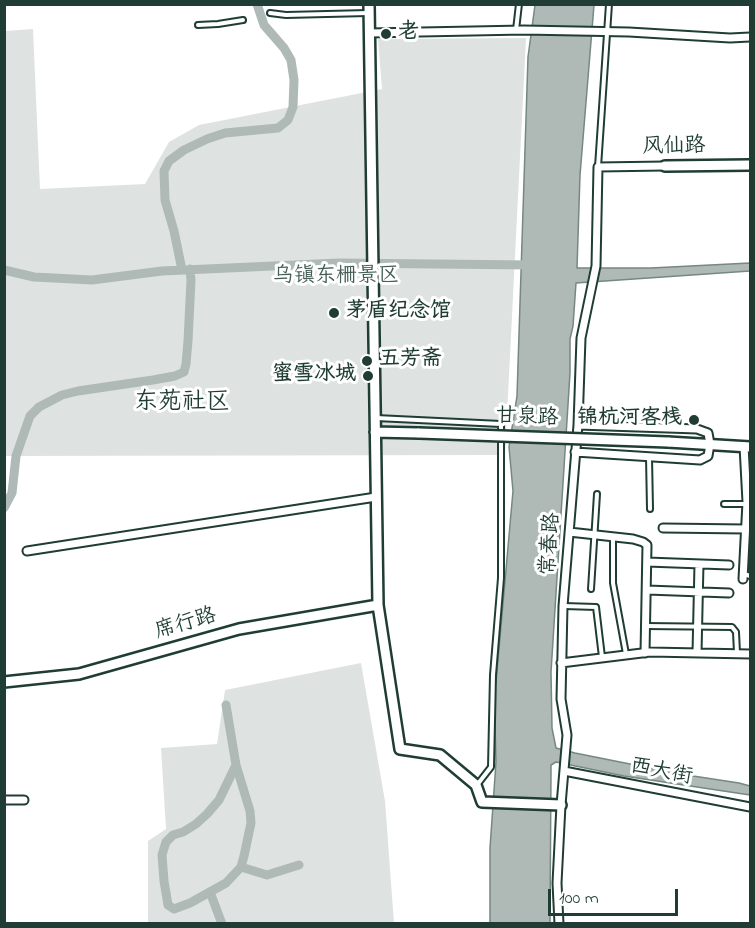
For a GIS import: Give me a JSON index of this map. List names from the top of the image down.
{
  "streets": {
    "street": [
      "风仙路",
      "甘泉路",
      "常春路",
      "席行路",
      "西大街"
    ]
  },
  "crossings": [
    ["风仙路", "常春路"],
    ["常春路", "西大街"]
  ],
  "districts": ["东苑社区"],
  "parks": ["乌镇东栅景区"],
  "places": [
    "老",
    "茅盾纪念馆",
    "五芳斋",
    "蜜雪冰城",
    "锦杭河客栈"
  ],
  "scale_bar": "100 m"
}
